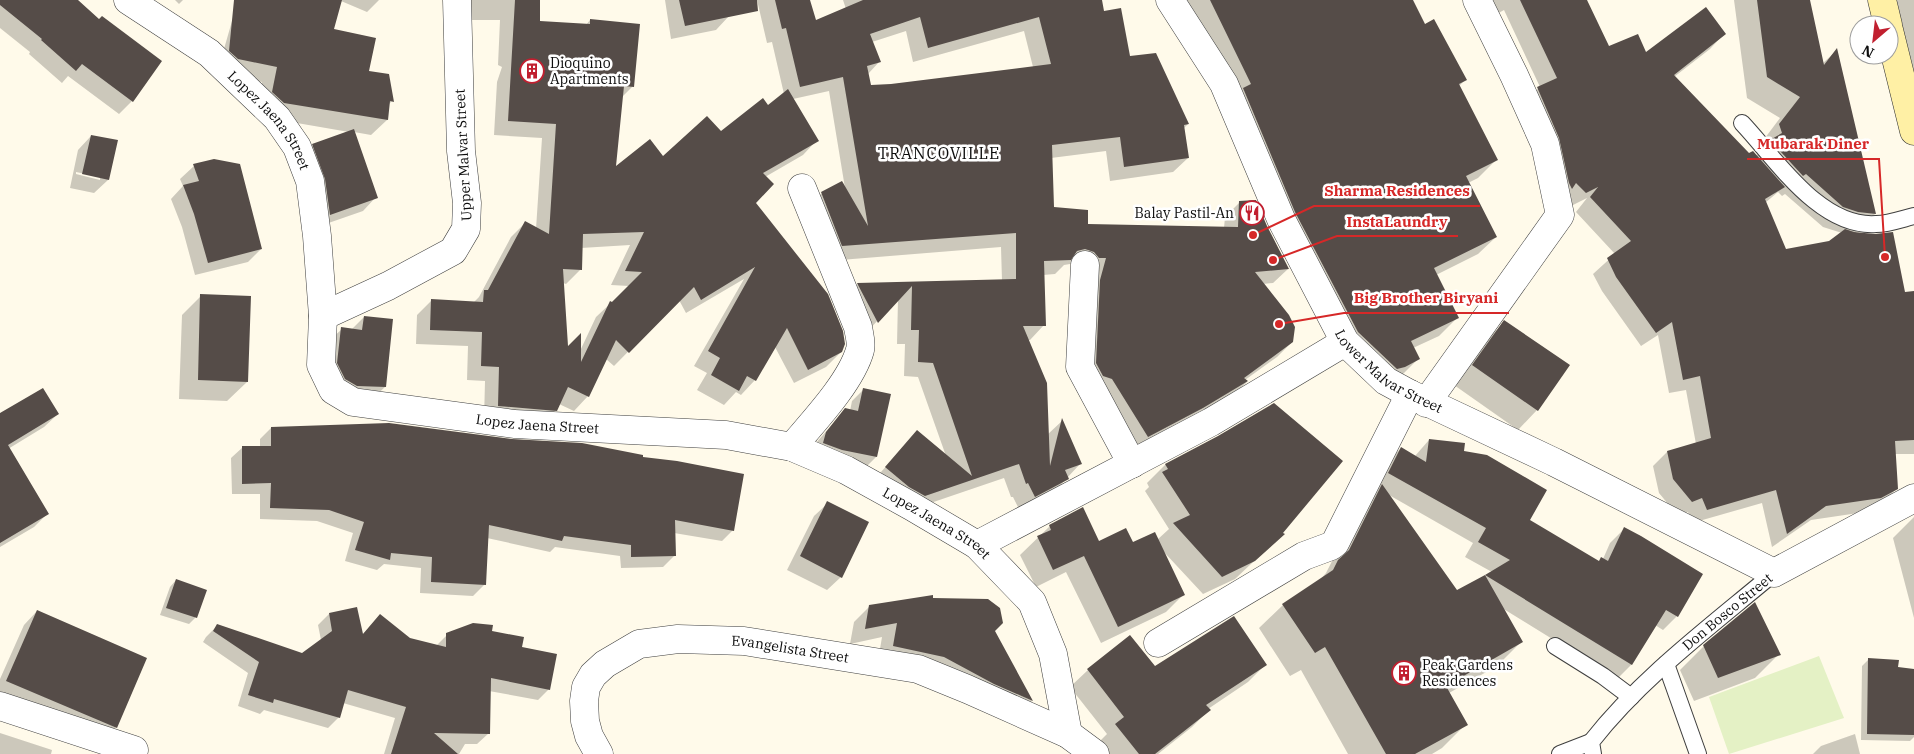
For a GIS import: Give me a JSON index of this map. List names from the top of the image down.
{
  "streets": {
    "street": [
      "Lopez Jaena Street",
      "Upper Malvar Street",
      "Lower Malvar Street",
      "Don Bosco Street",
      "Evangelista Street"
    ]
  },
  "crossings": [
    ["Lopez Jaena Street", "Upper Malvar Street"],
    ["Lopez Jaena Street", "Evangelista Street"],
    ["Lower Malvar Street", "Don Bosco Street"]
  ],
  "districts": ["TRANCOVILLE"],
  "places": {
    "building": ["Dioquino Apartments", "Peak Gardens Residences"],
    "restaurant": ["Balay Pastil-An"],
    "other": [
      "Sharma Residences",
      "Mubarak Diner",
      "InstaLaundry",
      "Big Brother Biryani"
    ]
  },
  "north": "bottom left"
}
